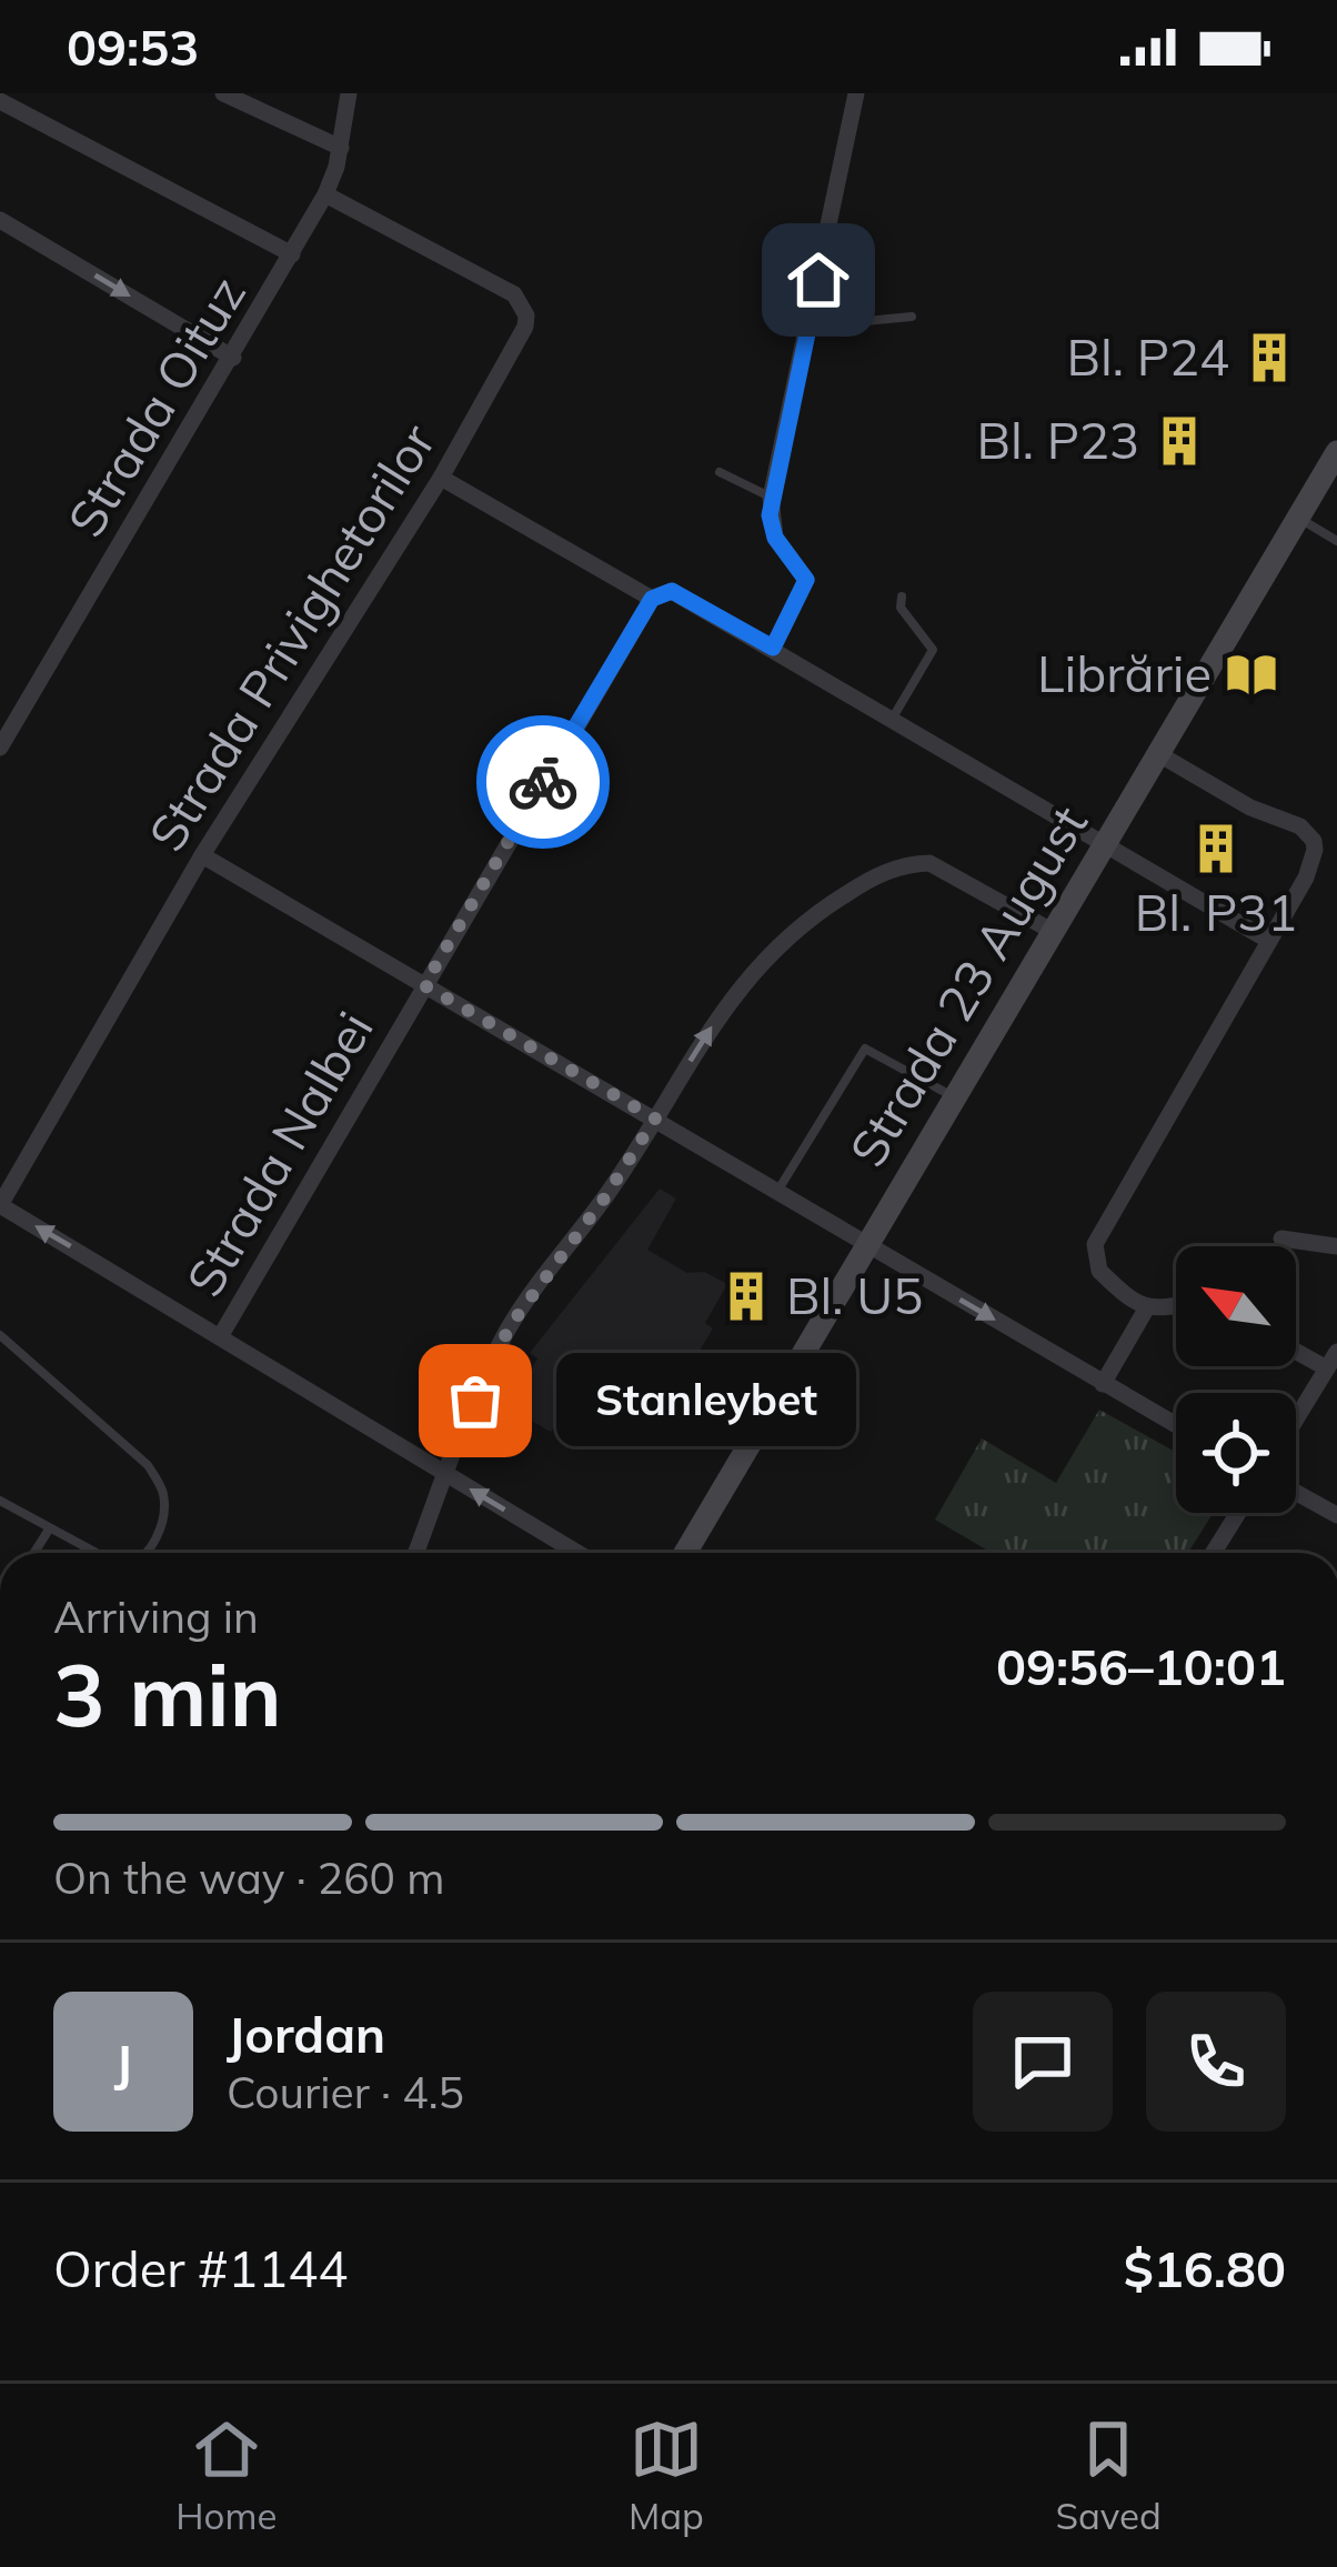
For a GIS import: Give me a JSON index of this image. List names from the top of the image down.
{
  "streets": {
    "main road": ["Strada 23 August"],
    "street": ["Strada Oituz", "Strada Privighetorilor", "Strada Nalbei"]
  },
  "crossings": [
    ["Strada Oituz", "Strada Privighetorilor"]
  ],
  "places": {
    "building": [
      "Bl. P24",
      "Bl. P23",
      "Bl. P31",
      "Bl. U5"
    ],
    "library": ["Librărie"],
    "other": ["Stanleybet"]
  },
  "north": "top left",
  "page": {
    "status": "09:53",
    "bubble": "Stanleybet",
    "heading": ["3 min", "Arriving in", "09:56–10:01"],
    "panel": [
      "Jordan",
      "Courier · 4.5",
      "Order #1144",
      "$16.80"
    ],
    "bar": "On the way · 260 m",
    "round": "J",
    "tabs": ["Home", "Map", "Saved"]
  }
}
